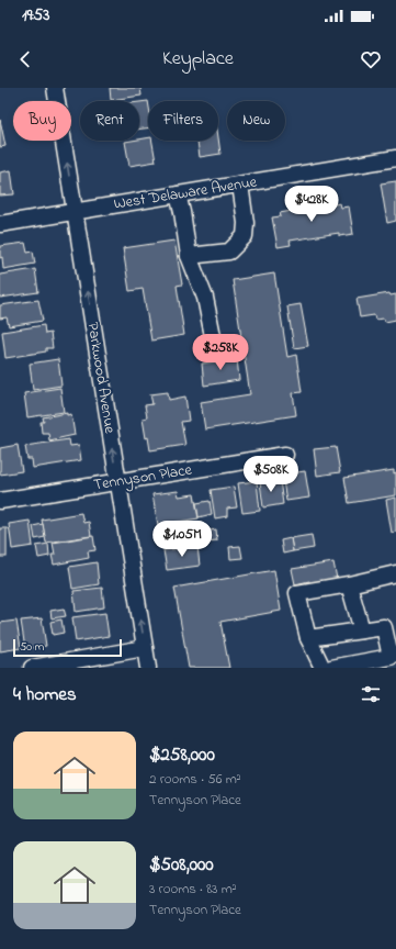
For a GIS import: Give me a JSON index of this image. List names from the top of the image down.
{
  "streets": {
    "street": ["West Delaware Avenue", "Parkwood Avenue", "Tennyson Place"]
  },
  "crossings": [
    ["West Delaware Avenue", "Parkwood Avenue"],
    ["Parkwood Avenue", "Tennyson Place"]
  ],
  "one_way": ["Parkwood Avenue"],
  "scale_bar": "50 m",
  "page": {
    "status": "19:53",
    "header": "Keyplace",
    "chip": [
      "Buy",
      "Rent",
      "Filters",
      "New"
    ],
    "price": [
      "$428K",
      "$258K",
      "$508K",
      "$1.05M"
    ],
    "scale": "50 m",
    "heading": "4 homes",
    "list": [
      {
        "name": "$258,000",
        "note": "2 rooms · 56 m² · Tennyson Place"
      },
      {
        "name": "$508,000",
        "note": "3 rooms · 83 m² · Tennyson Place"
      }
    ]
  }
}
